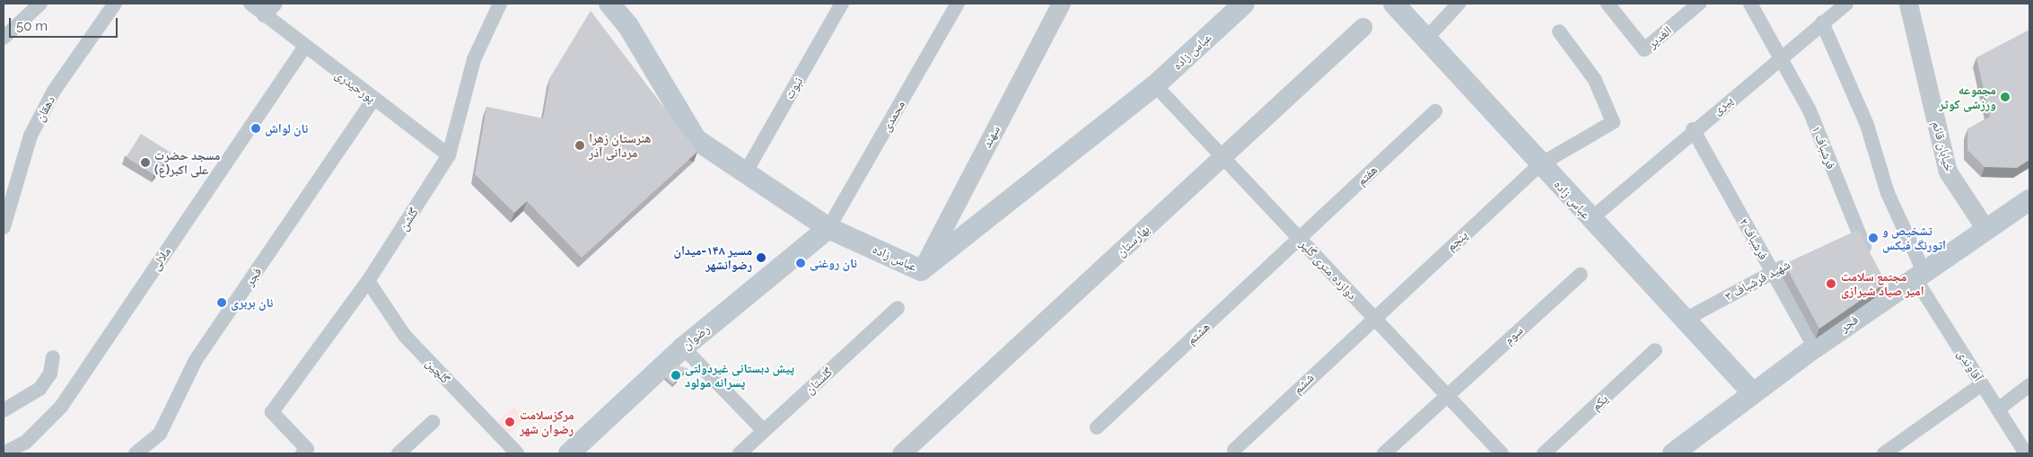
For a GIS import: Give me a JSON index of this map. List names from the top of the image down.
{
  "streets": {
    "main road": ["عباس زاده", "فجر", "رضوان"],
    "street": [
      "الغدیر",
      "پورحیدری",
      "نبوت",
      "پیری",
      "دهقان",
      "محمدی",
      "سهند",
      "خیابان قائم",
      "فرشباف ۱",
      "هفتم",
      "گلشن",
      "فرشباف ۲",
      "بهارستان",
      "پنجم",
      "ملالی",
      "دوازده متری گلپر",
      "شهید فرشباف ۳",
      "هشتم",
      "سوم",
      "آقاوندی",
      "گلچین",
      "گلستان",
      "ششم",
      "یکم"
    ]
  },
  "crossings": [
    ["عباس زاده", "نبوت"],
    ["عباس زاده", "محمدی"],
    ["عباس زاده", "سهند"],
    ["عباس زاده", "پنجم"],
    ["عباس زاده", "دوازده متری گلپر"],
    ["عباس زاده", "فجر"],
    ["عباس زاده", "شهید فرشباف ۳"],
    ["عباس زاده", "رضوان"],
    ["پورحیدری", "گلشن"],
    ["پورحیدری", "ملالی"],
    ["پورحیدری", "فجر"],
    ["پیری", "فرشباف ۱"],
    ["پیری", "فرشباف ۲"],
    ["پیری", "آقاوندی"],
    ["محمدی", "رضوان"],
    ["خیابان قائم", "فجر"],
    ["هفتم", "دوازده متری گلپر"],
    ["هفتم", "هشتم"],
    ["گلشن", "گلچین"],
    ["فرشباف ۲", "فجر"],
    ["فرشباف ۲", "شهید فرشباف ۳"],
    ["بهارستان", "دوازده متری گلپر"],
    ["پنجم", "دوازده متری گلپر"],
    ["پنجم", "ششم"],
    ["دوازده متری گلپر", "هشتم"],
    ["دوازده متری گلپر", "سوم"],
    ["دوازده متری گلپر", "ششم"],
    ["فجر", "آقاوندی"]
  ],
  "places": [
    "مجموعه ورزشی کوثر",
    "نان لواش",
    "هنرستان زهرا مردانی آذر",
    "مسجد حضرت علی اکبر(ع)",
    "تشخیص و اتورنگ فیکس",
    "مسیر ۱۴۸-میدان رضوانشهر",
    "نان روغنی",
    "مجتمع سلامت امیر صیاد شیرازی",
    "نان بربری",
    "پیش دبستانی غیردولتی پسرانه مولود",
    "مرکزسلامت رضوان شهر"
  ],
  "scale_bar": "50 m"
}
